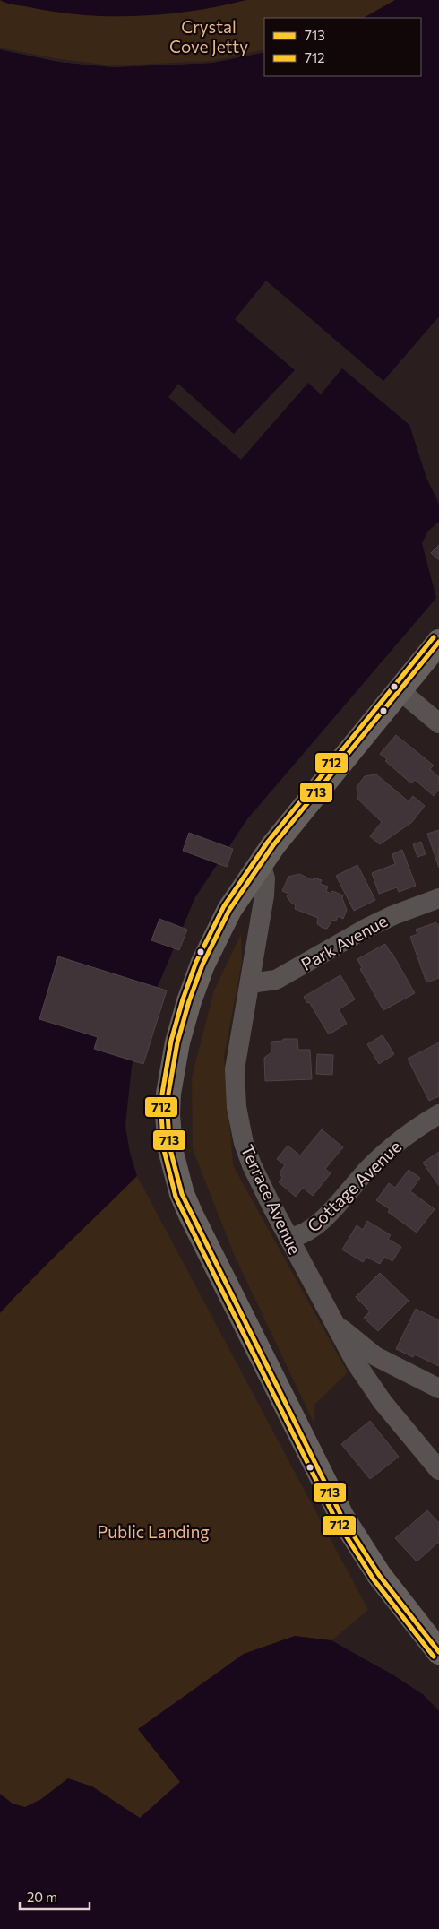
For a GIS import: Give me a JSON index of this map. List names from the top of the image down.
{
  "streets": {
    "street": ["Park Avenue", "Cottage Avenue", "Terrace Avenue"]
  },
  "crossings": [
    ["Park Avenue", "Terrace Avenue"],
    ["Cottage Avenue", "Terrace Avenue"]
  ],
  "parks": ["Crystal Cove Jetty", "Public Landing"],
  "lines": ["transit line 712", "transit line 713"],
  "legend": ["713", "712"],
  "scale_bar": "20 m"
}
